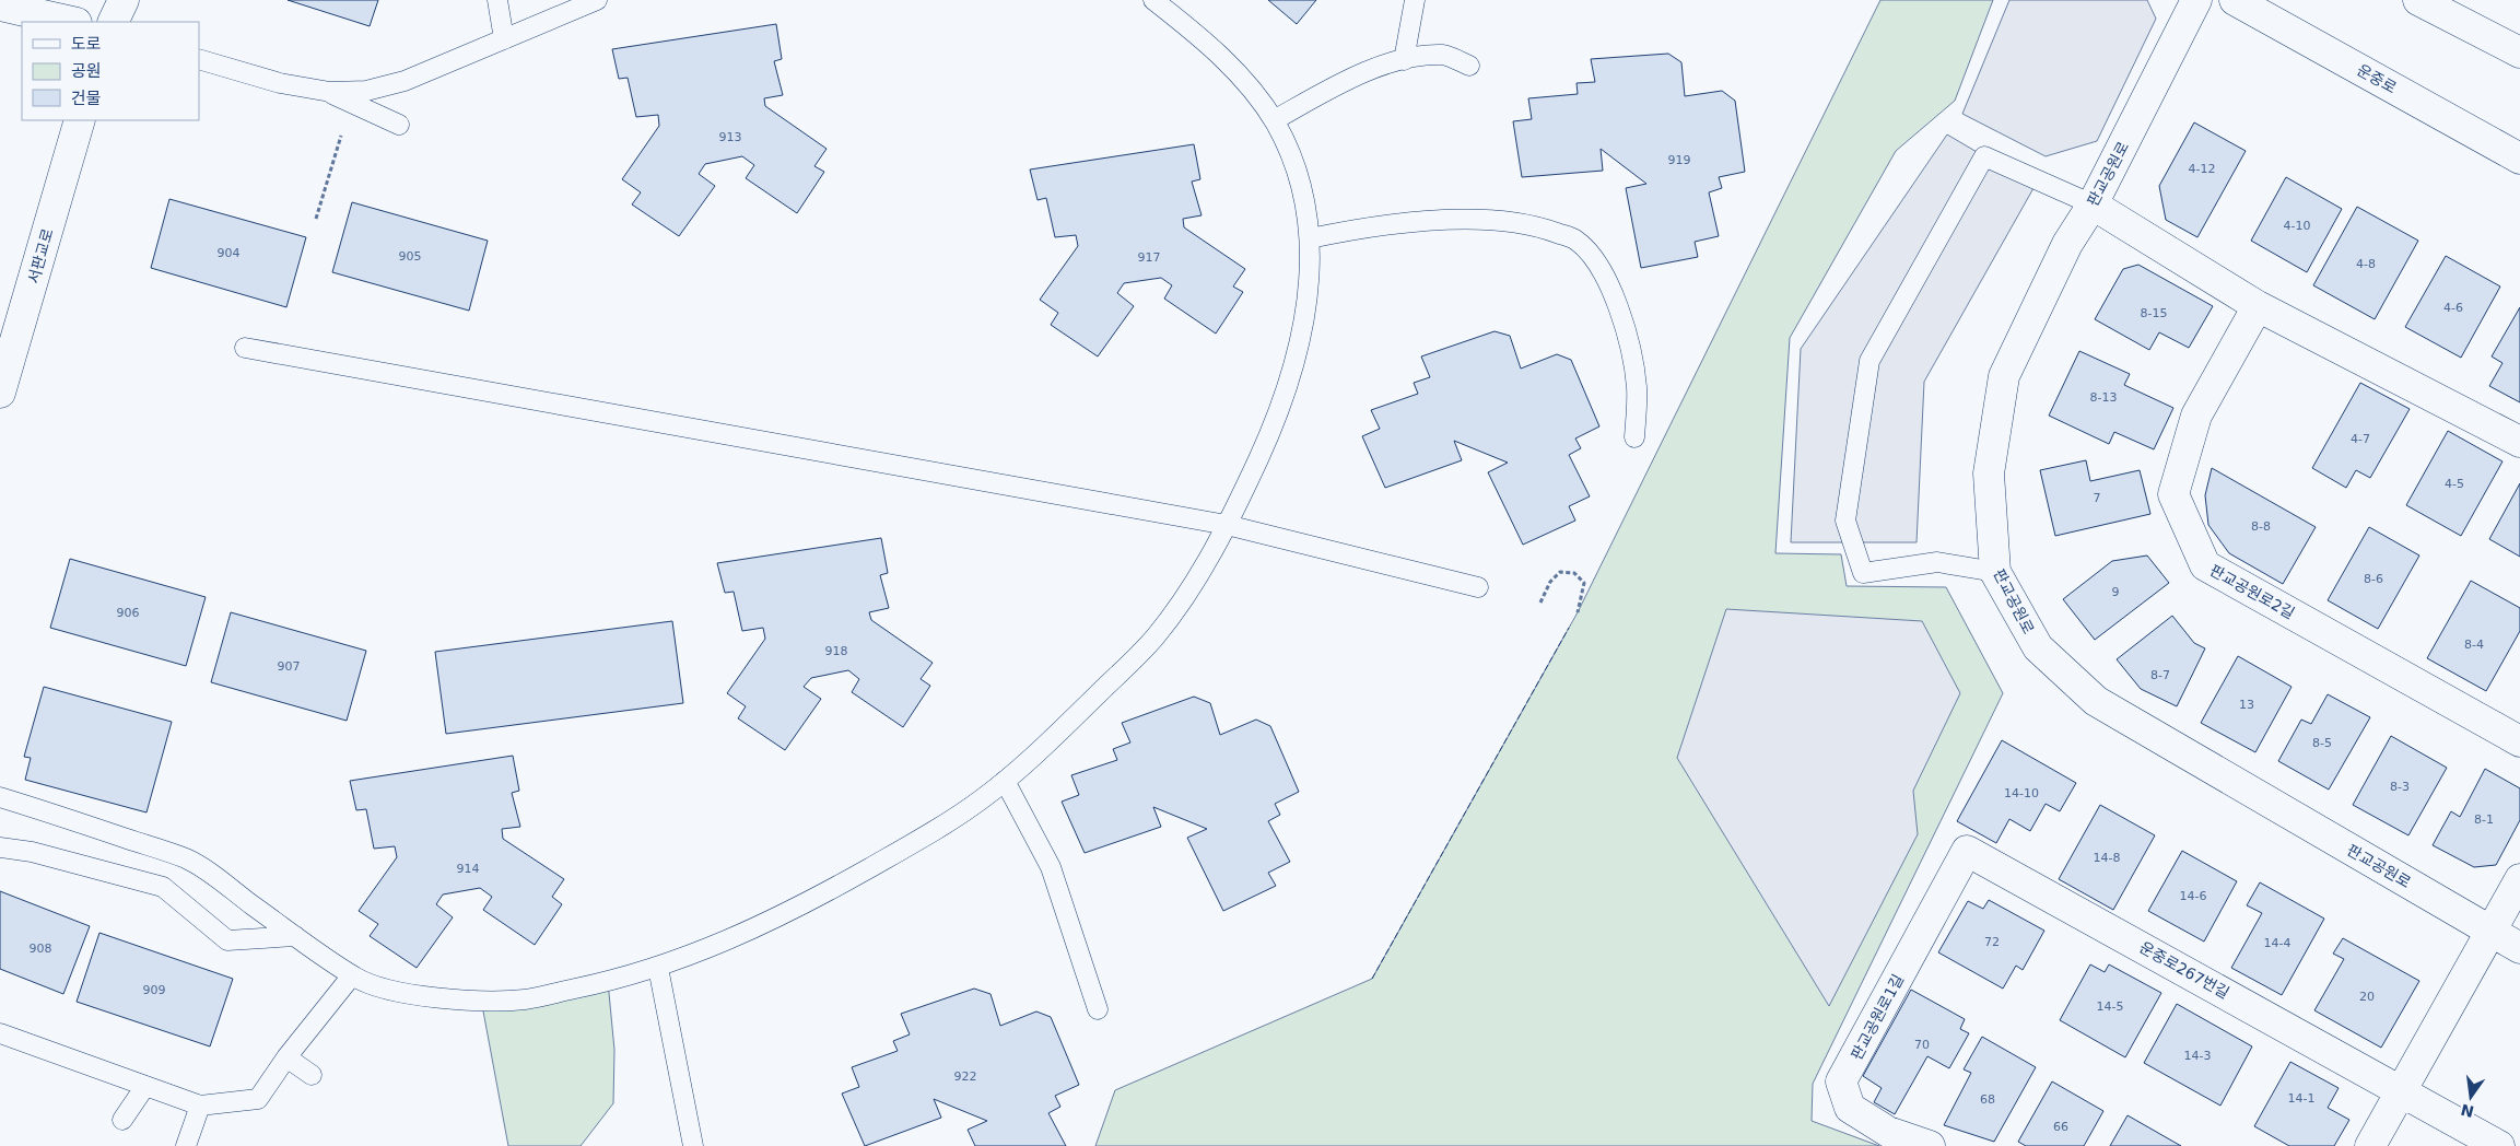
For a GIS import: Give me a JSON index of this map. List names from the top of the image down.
{
  "streets": {
    "street": [
      "운중로",
      "판교공원로",
      "서판교로",
      "판교공원로2길",
      "운중로267번길",
      "판교공원로1길"
    ]
  },
  "crossings": [
    ["운중로267번길", "판교공원로1길"]
  ],
  "house_numbers": [
    "913",
    "919",
    "4-12",
    "4-10",
    "904",
    "905",
    "917",
    "4-8",
    "4-6",
    "8-15",
    "8-13",
    "4-7",
    "4-5",
    "7",
    "8-8",
    "8-6",
    "9",
    "906",
    "8-4",
    "918",
    "907",
    "8-7",
    "13",
    "8-5",
    "8-3",
    "14-10",
    "8-1",
    "14-8",
    "914",
    "14-6",
    "72",
    "14-4",
    "908",
    "909",
    "20",
    "14-5",
    "70",
    "14-3",
    "922",
    "14-1",
    "68",
    "66"
  ],
  "legend": ["도로", "공원", "건물"],
  "north": "bottom"
}
